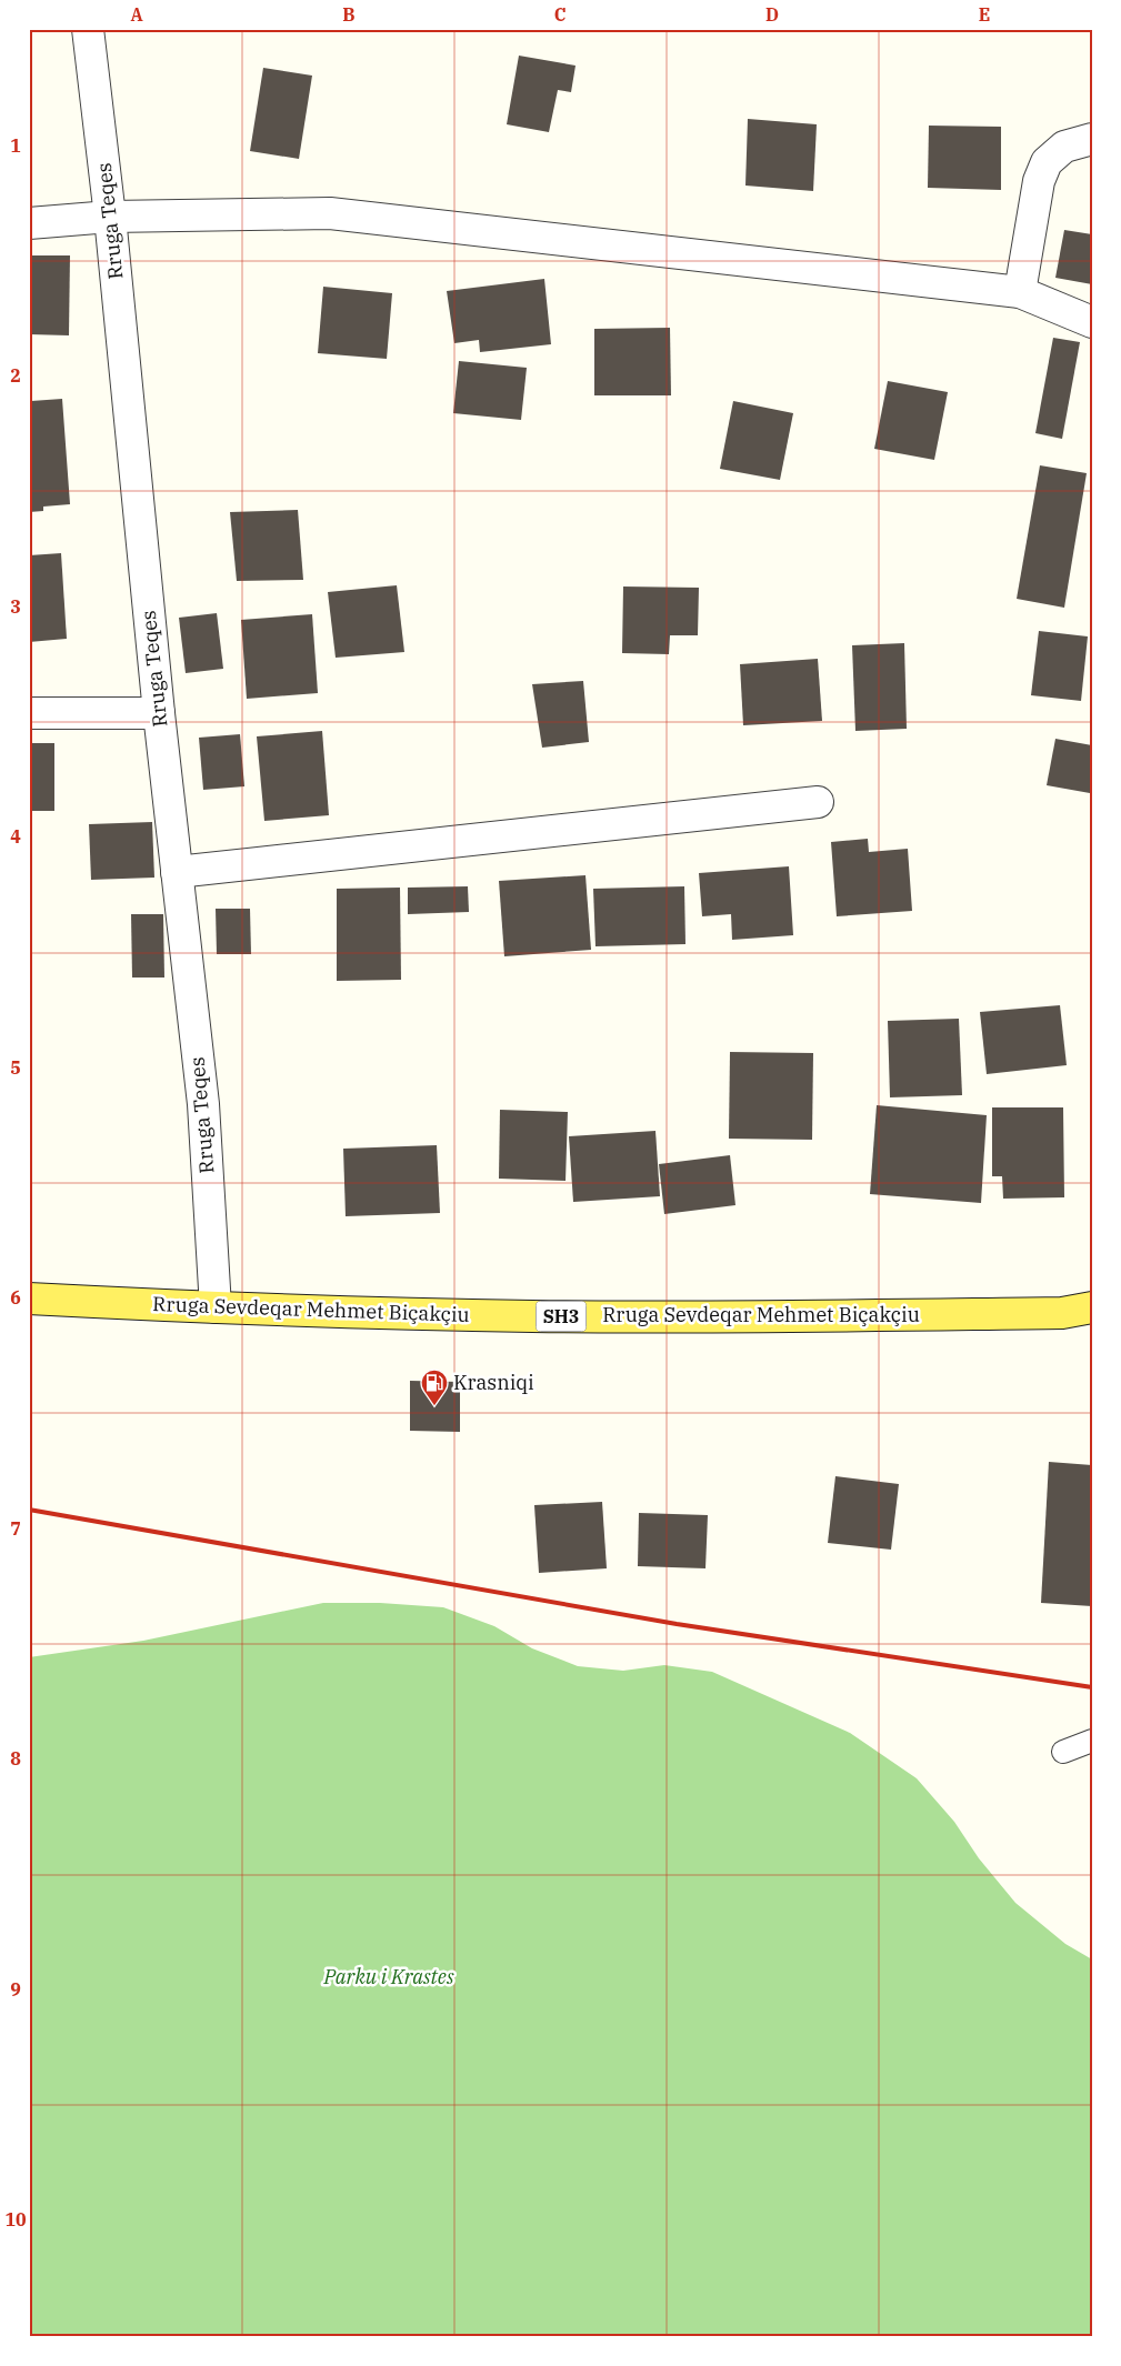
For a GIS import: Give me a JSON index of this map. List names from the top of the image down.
{
  "streets": {
    "main road": ["Rruga Sevdeqar Mehmet Biçakçiu", "SH3"],
    "street": ["Rruga Teqes"]
  },
  "crossings": [
    ["Rruga Teqes", "Rruga Sevdeqar Mehmet Biçakçiu"]
  ],
  "parks": ["Parku i Krastes"],
  "places": {
    "fuel station": ["Krasniqi"]
  },
  "grid": {
    "columns": [
      "A",
      "B",
      "C",
      "D",
      "E"
    ],
    "rows": [
      "1",
      "2",
      "3",
      "4",
      "5",
      "6",
      "7",
      "8",
      "9",
      "10"
    ]
  }
}
